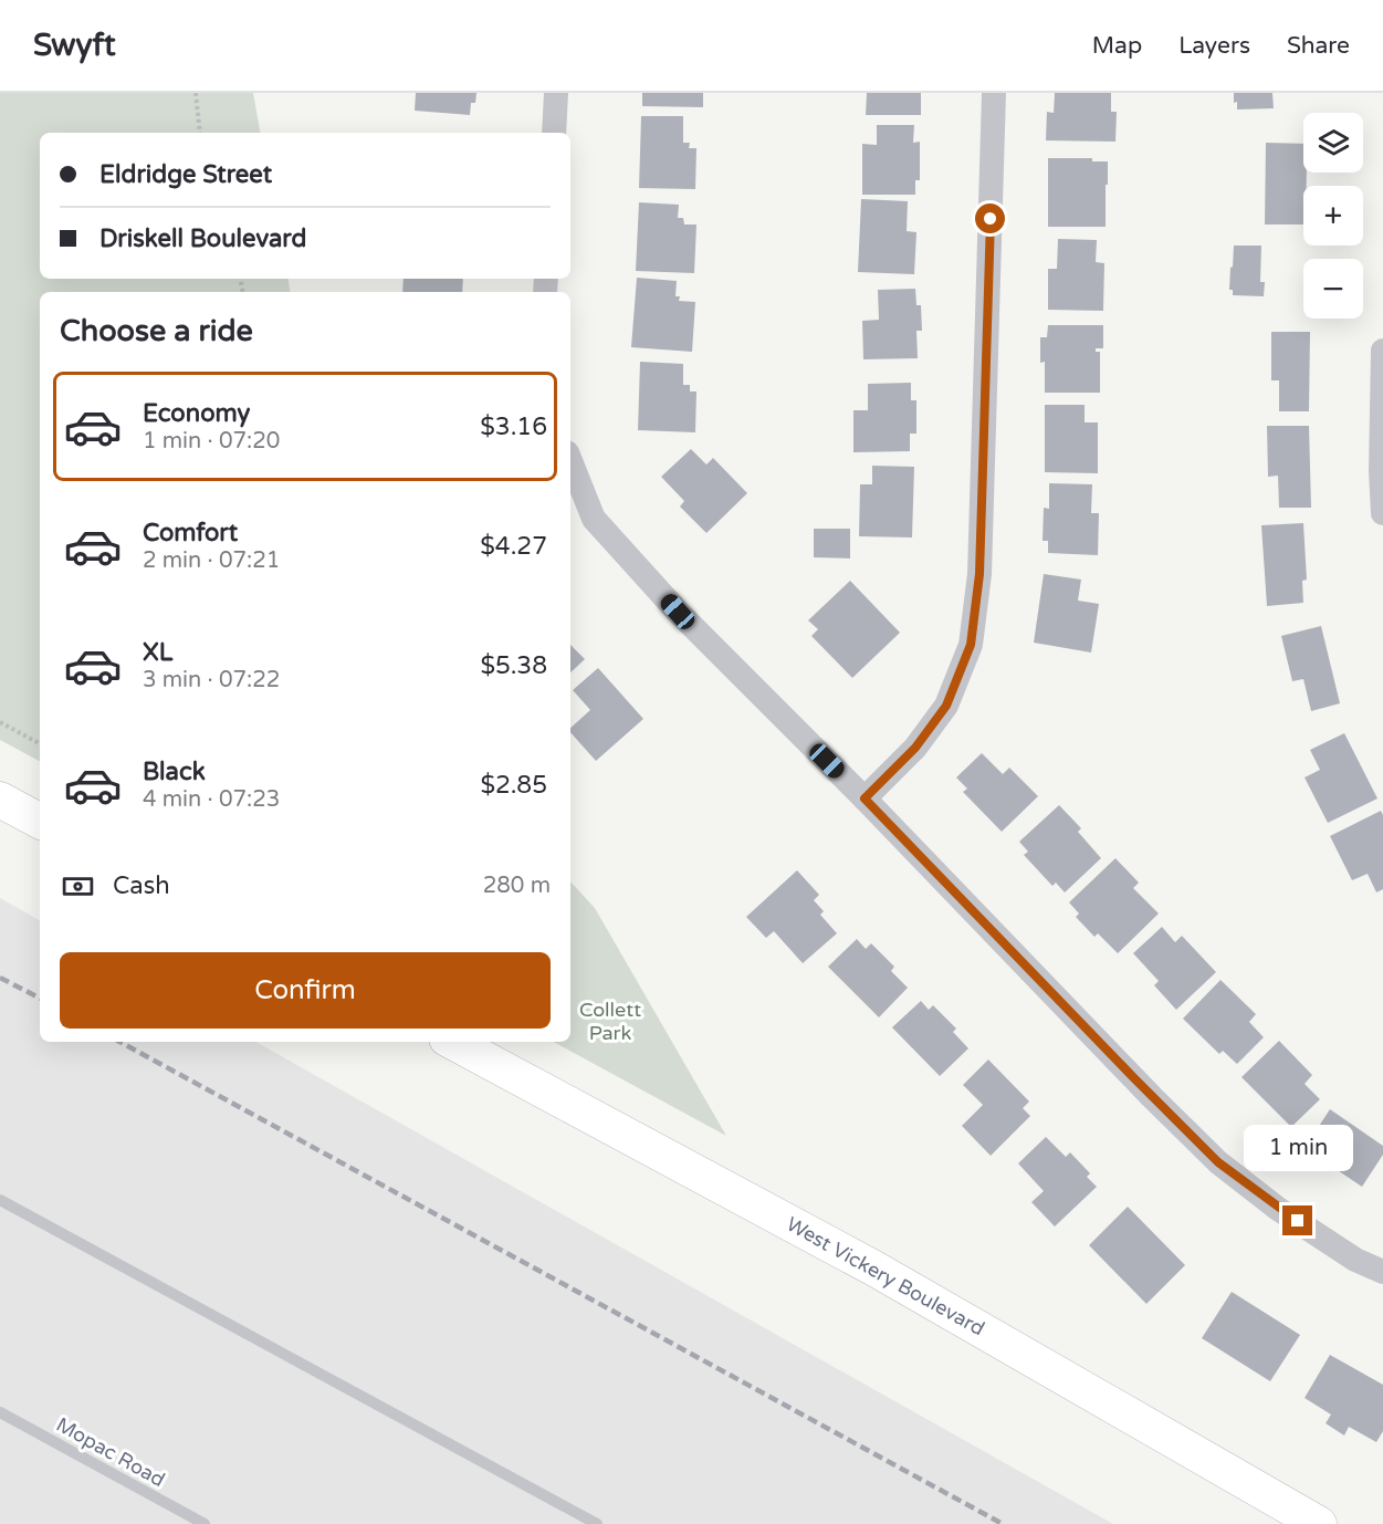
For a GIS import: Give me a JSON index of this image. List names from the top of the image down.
{
  "streets": {
    "main road": ["West Vickery Boulevard"],
    "lane": ["Mopac Road"]
  },
  "parks": ["Collett Park"],
  "page": {
    "header": "Swyft",
    "nav": ["Map", "Layers", "Share"],
    "map_buttons": ["+", "−"],
    "banner": ["Eldridge Street", "Driskell Boulevard"],
    "heading": "Choose a ride",
    "list": [
      {
        "name": "Economy",
        "note": "1 min · 07:20",
        "value": "$3.16"
      },
      {
        "name": "Comfort",
        "note": "2 min · 07:21",
        "value": "$4.27"
      },
      {
        "name": "XL",
        "note": "3 min · 07:22",
        "value": "$5.38"
      },
      {
        "name": "Black",
        "note": "4 min · 07:23",
        "value": "$2.85"
      }
    ],
    "pay": ["Cash", "280 m"],
    "buttons": "Confirm",
    "bubble": "1 min"
  }
}
